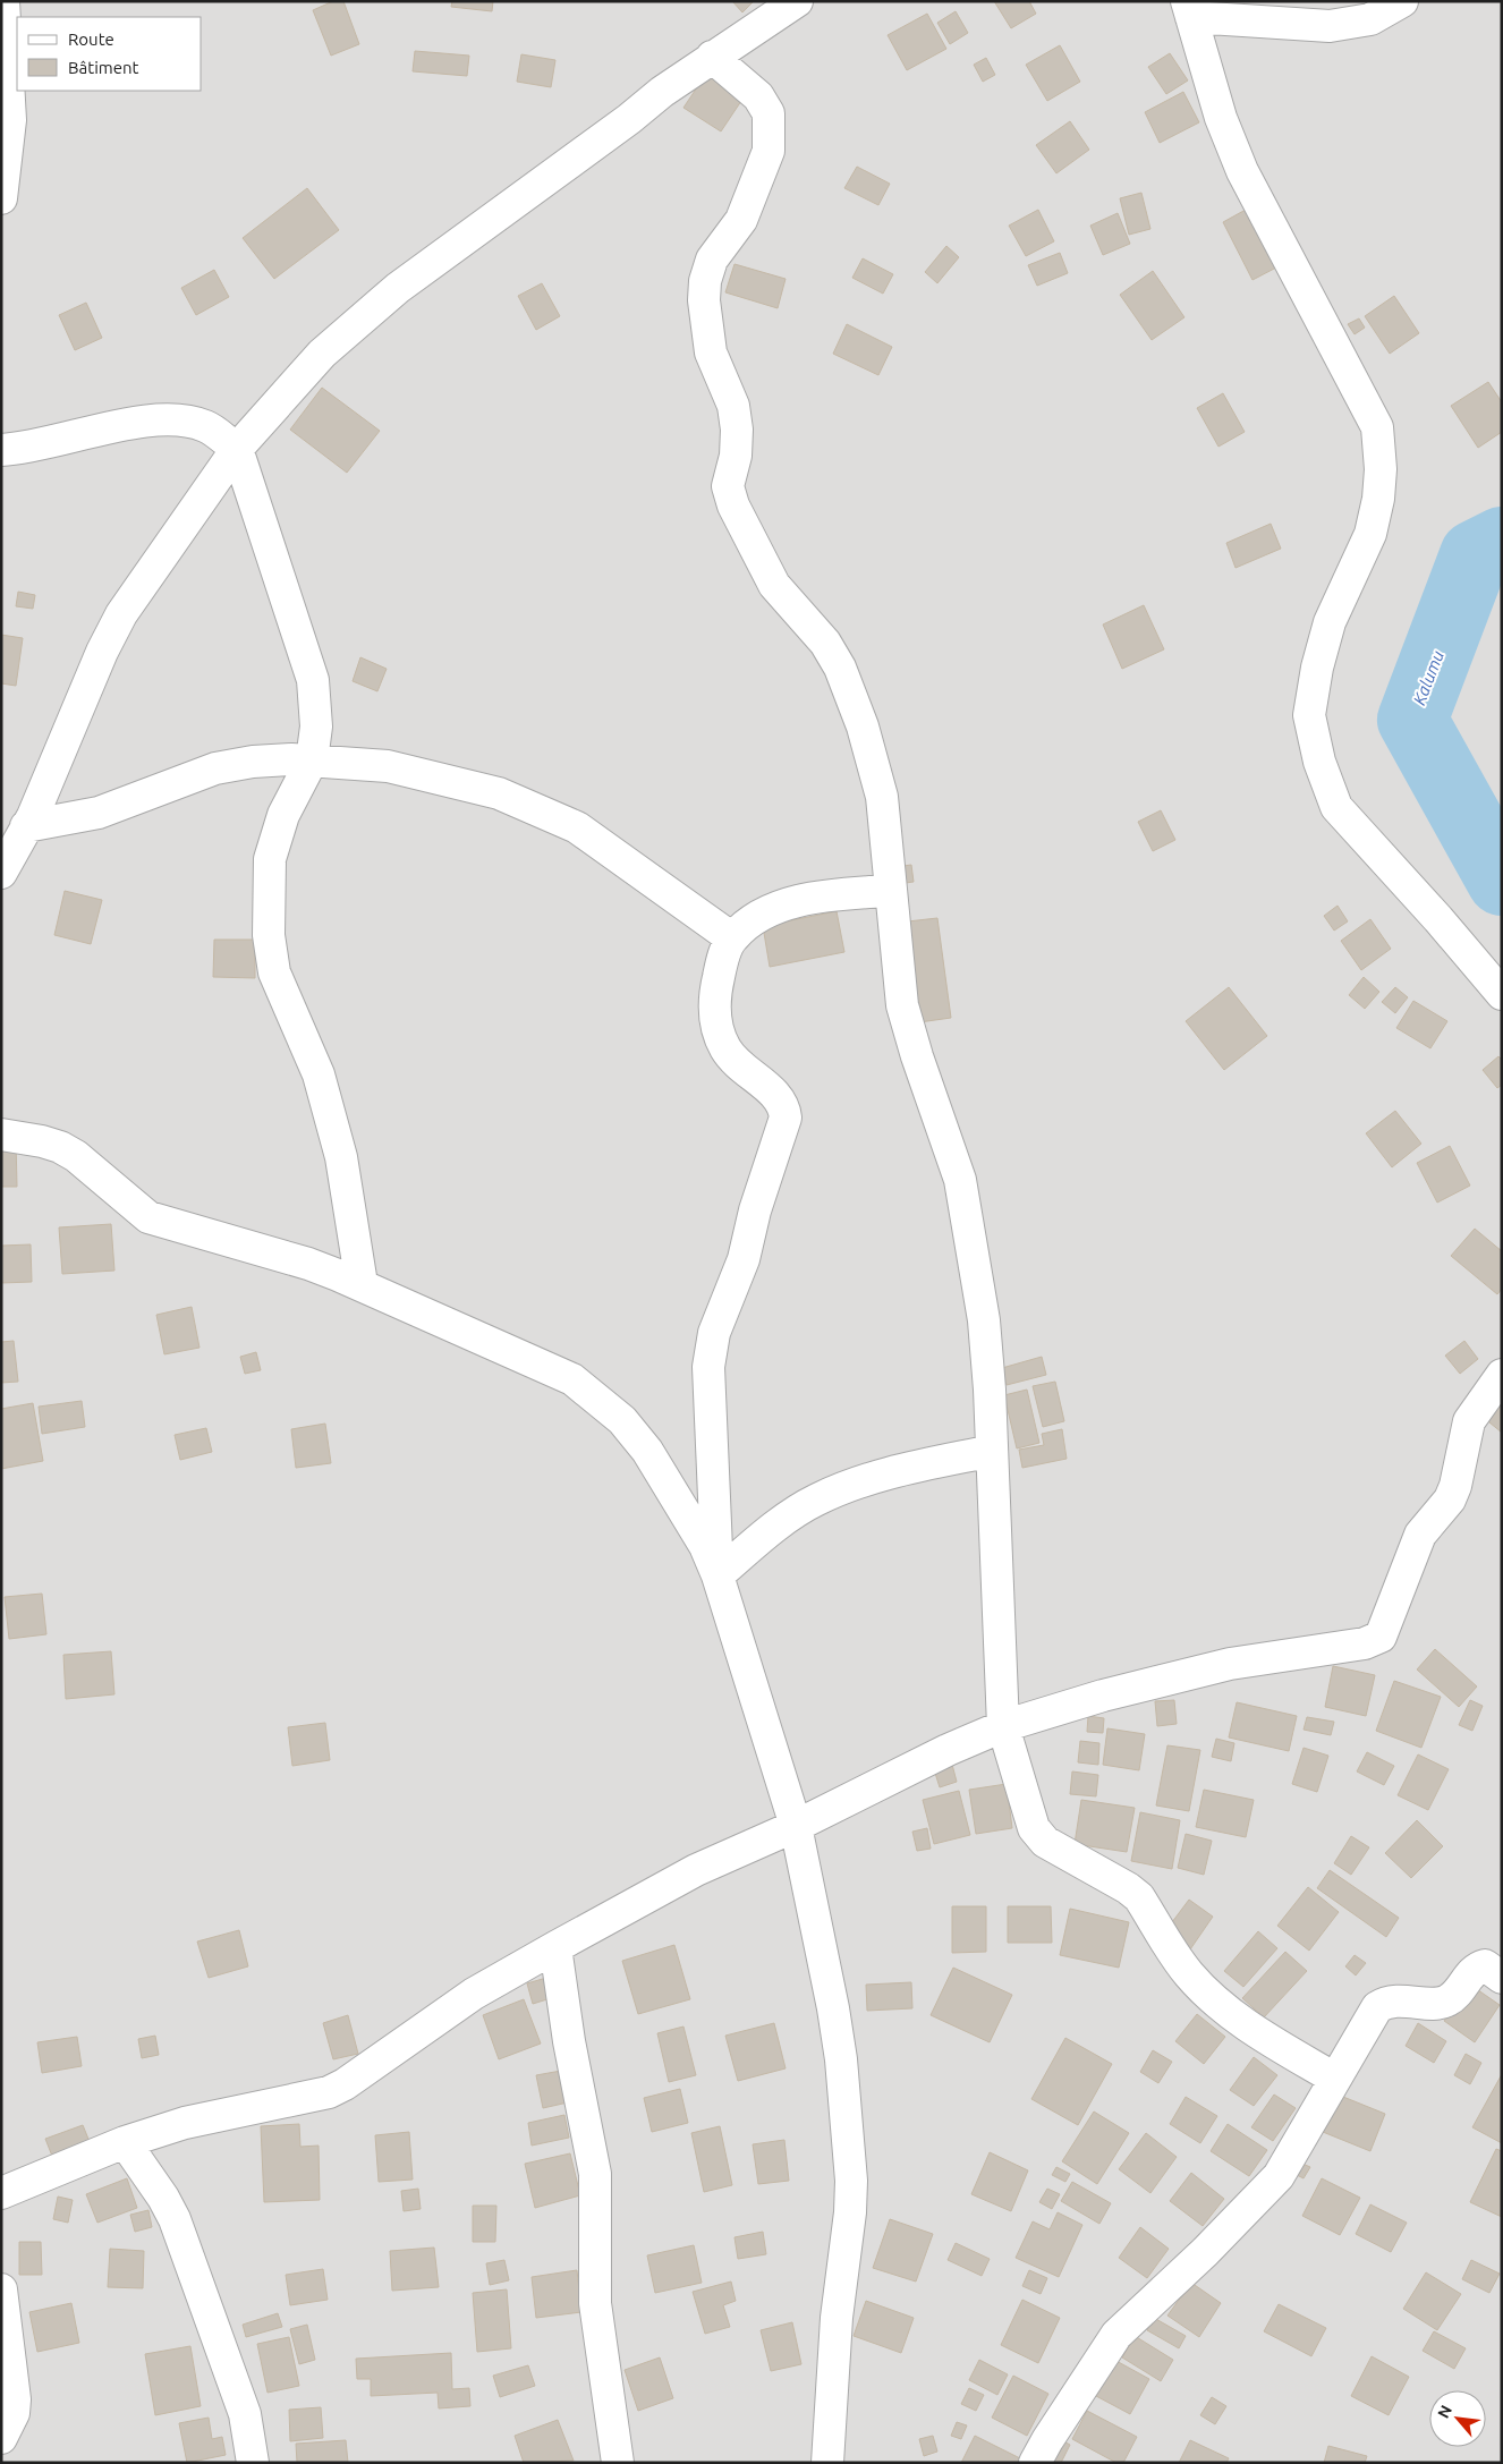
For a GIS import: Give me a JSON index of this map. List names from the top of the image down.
{
  "water": ["Kalumu"],
  "legend": ["Route", "Bâtiment"],
  "north": "top left"
}
